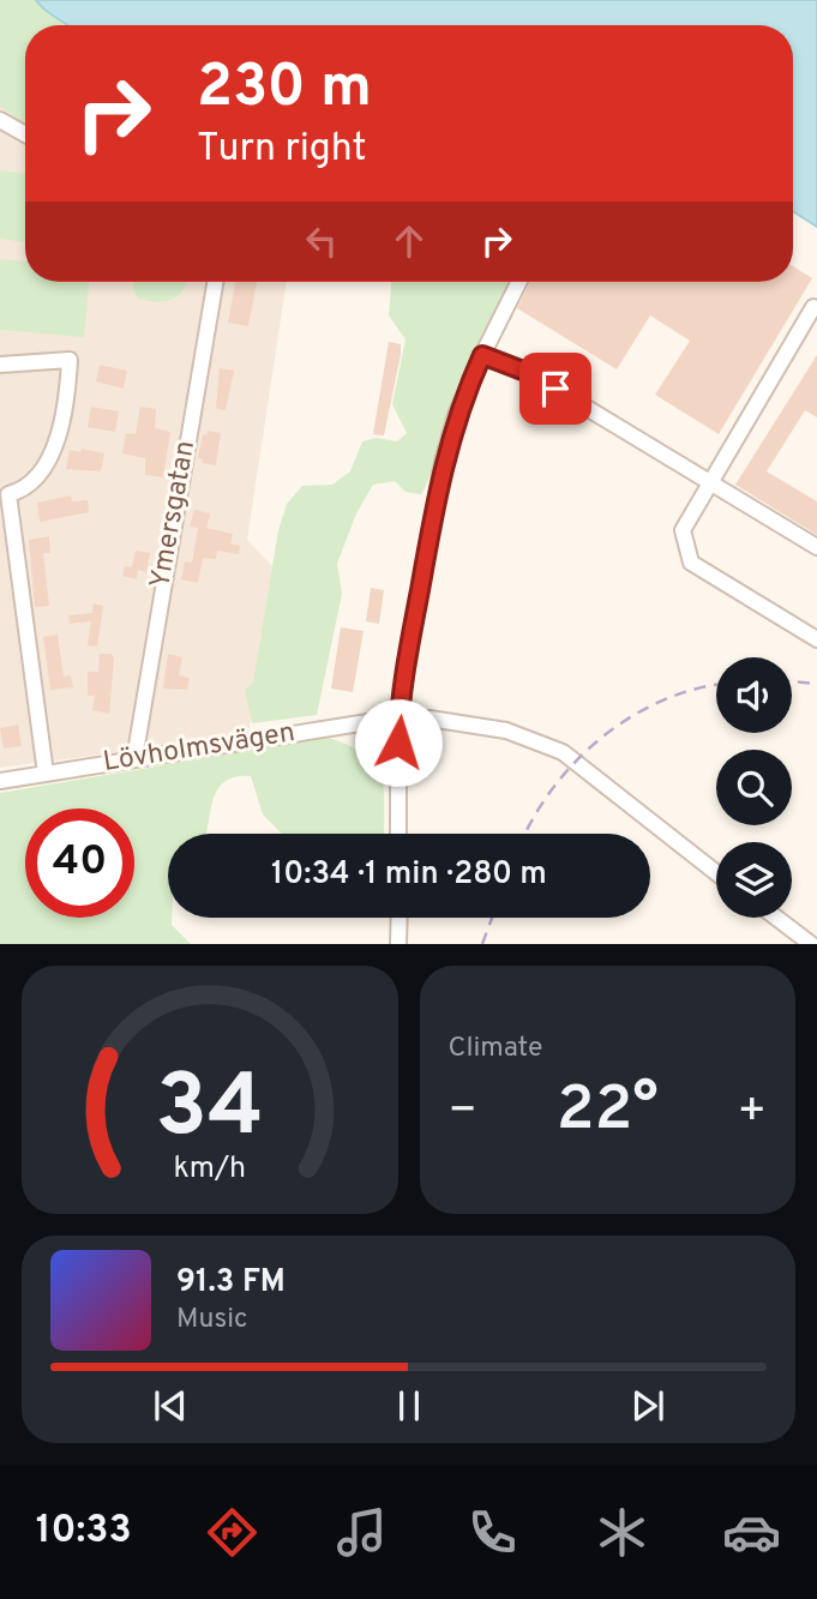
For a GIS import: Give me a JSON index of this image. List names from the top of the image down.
{
  "streets": {
    "street": ["Ymersgatan", "Lövholmsvägen"]
  },
  "crossings": [
    ["Ymersgatan", "Lövholmsvägen"]
  ],
  "page": {
    "turn": ["230 m", "Turn right"],
    "limit": "40",
    "trip": "10:34 · 1 min · 280 m",
    "tile": "Climate",
    "heat": ["−", "22°", "+"],
    "song": ["91.3 FM", "Music"],
    "tabs": "10:33",
    "gauge": ["34", "km/h"]
  }
}
